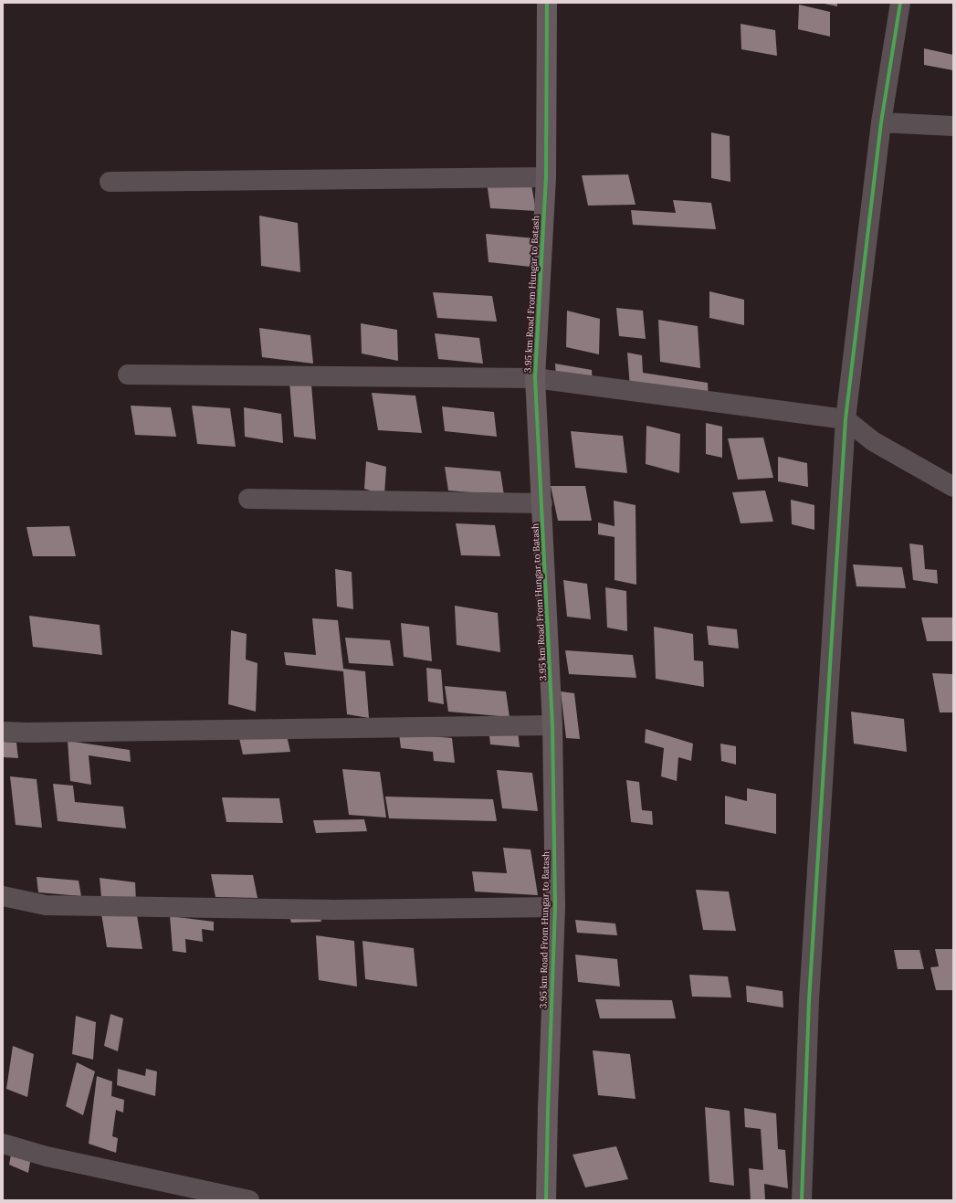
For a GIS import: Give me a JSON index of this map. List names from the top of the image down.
{
  "streets": {
    "street": ["3.95 km Road From Hungar to Batash"]
  }
}
